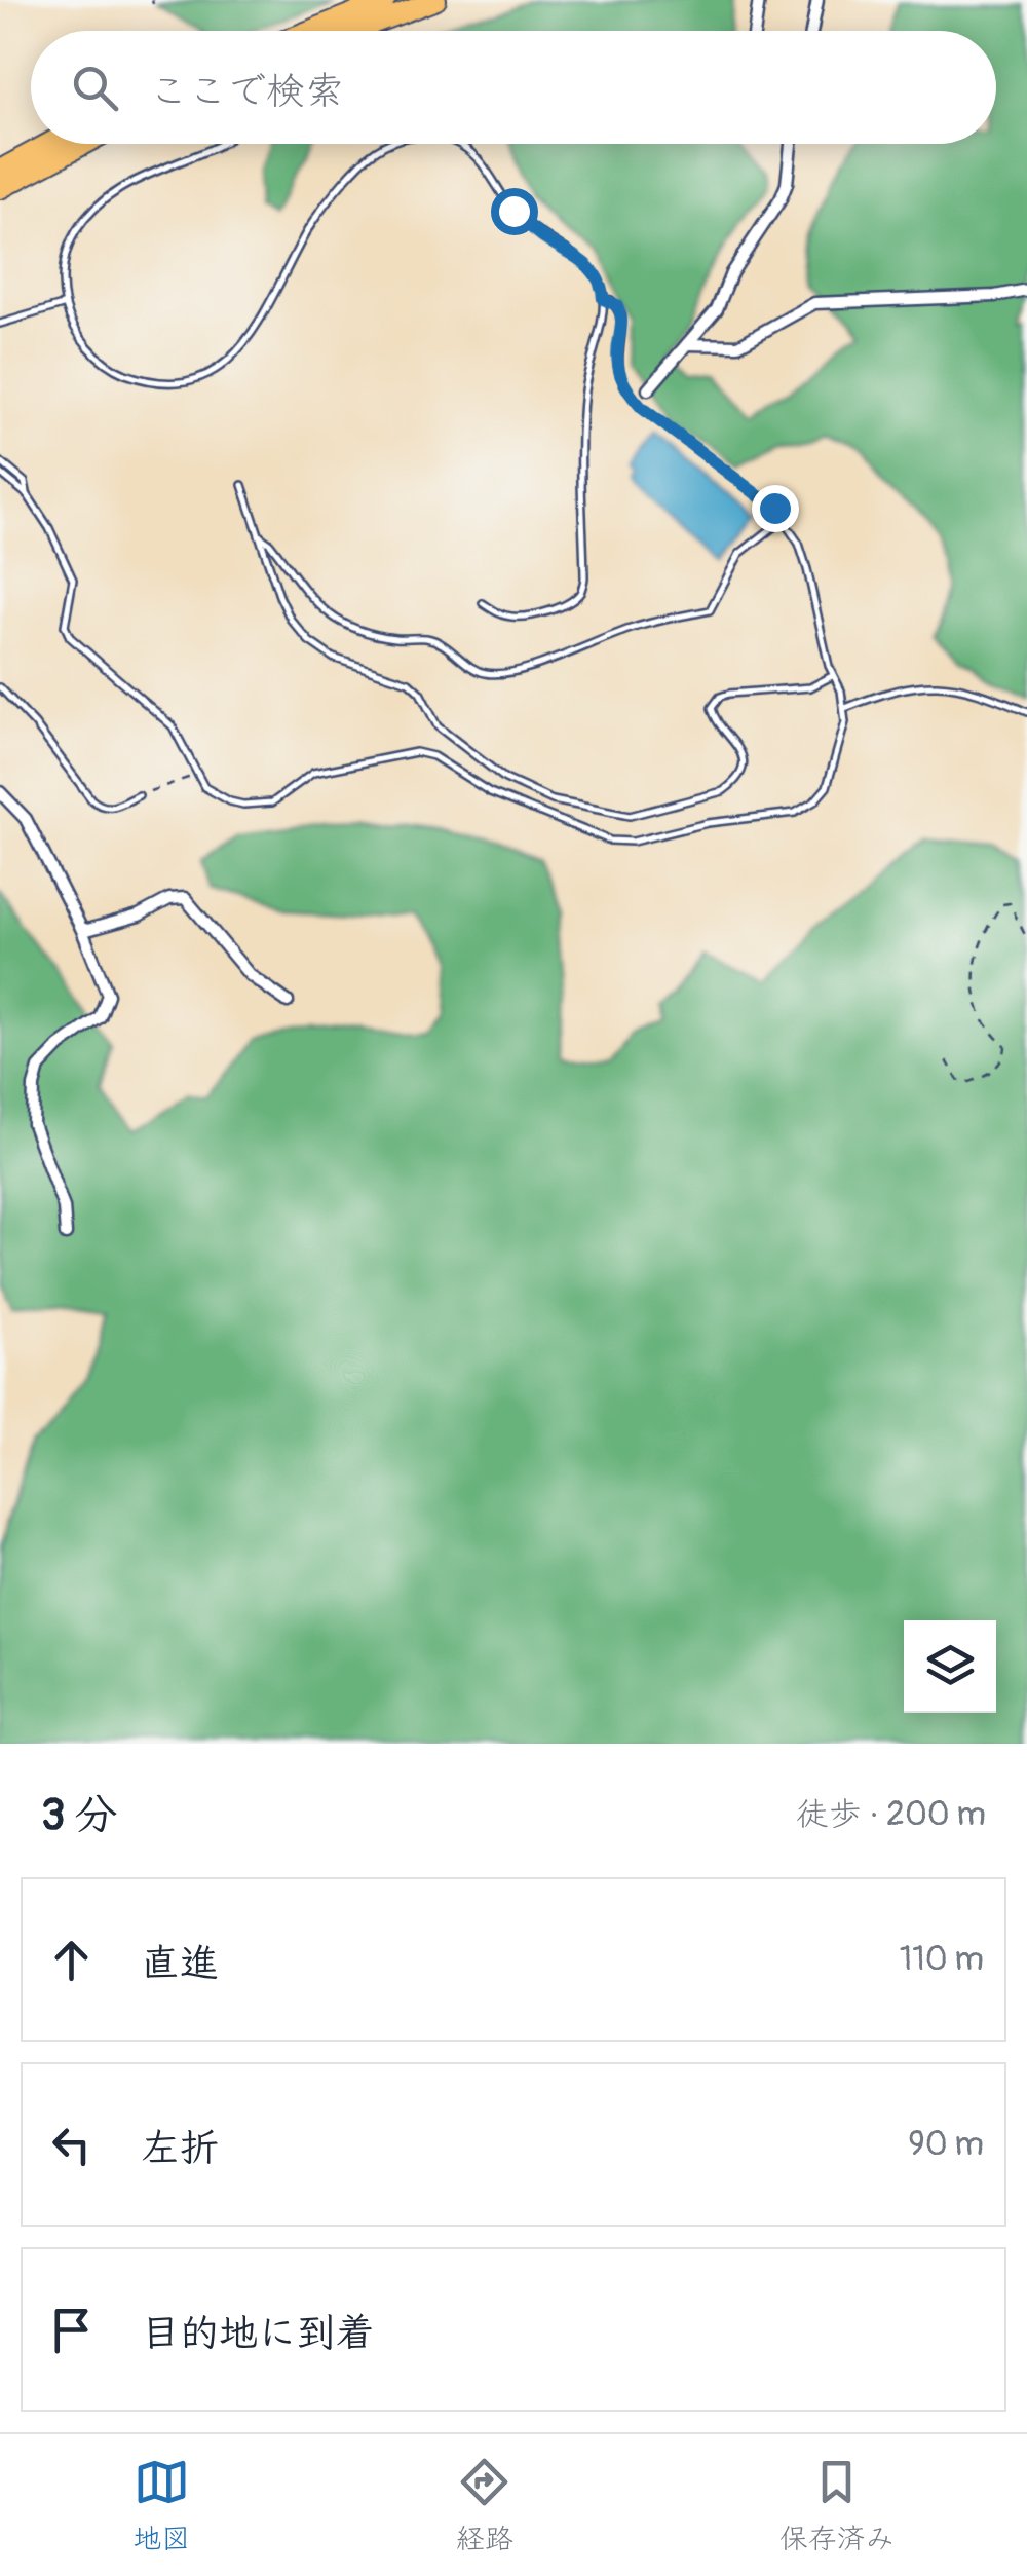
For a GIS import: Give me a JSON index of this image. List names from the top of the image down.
{
  "page": {
    "search": "ここで検索",
    "heading": ["3 分", "徒歩 · 200 m"],
    "list": [
      ["直進", "110 m"],
      ["左折", "90 m"],
      "目的地に到着"
    ],
    "nav": ["地図", "経路", "保存済み"]
  }
}
